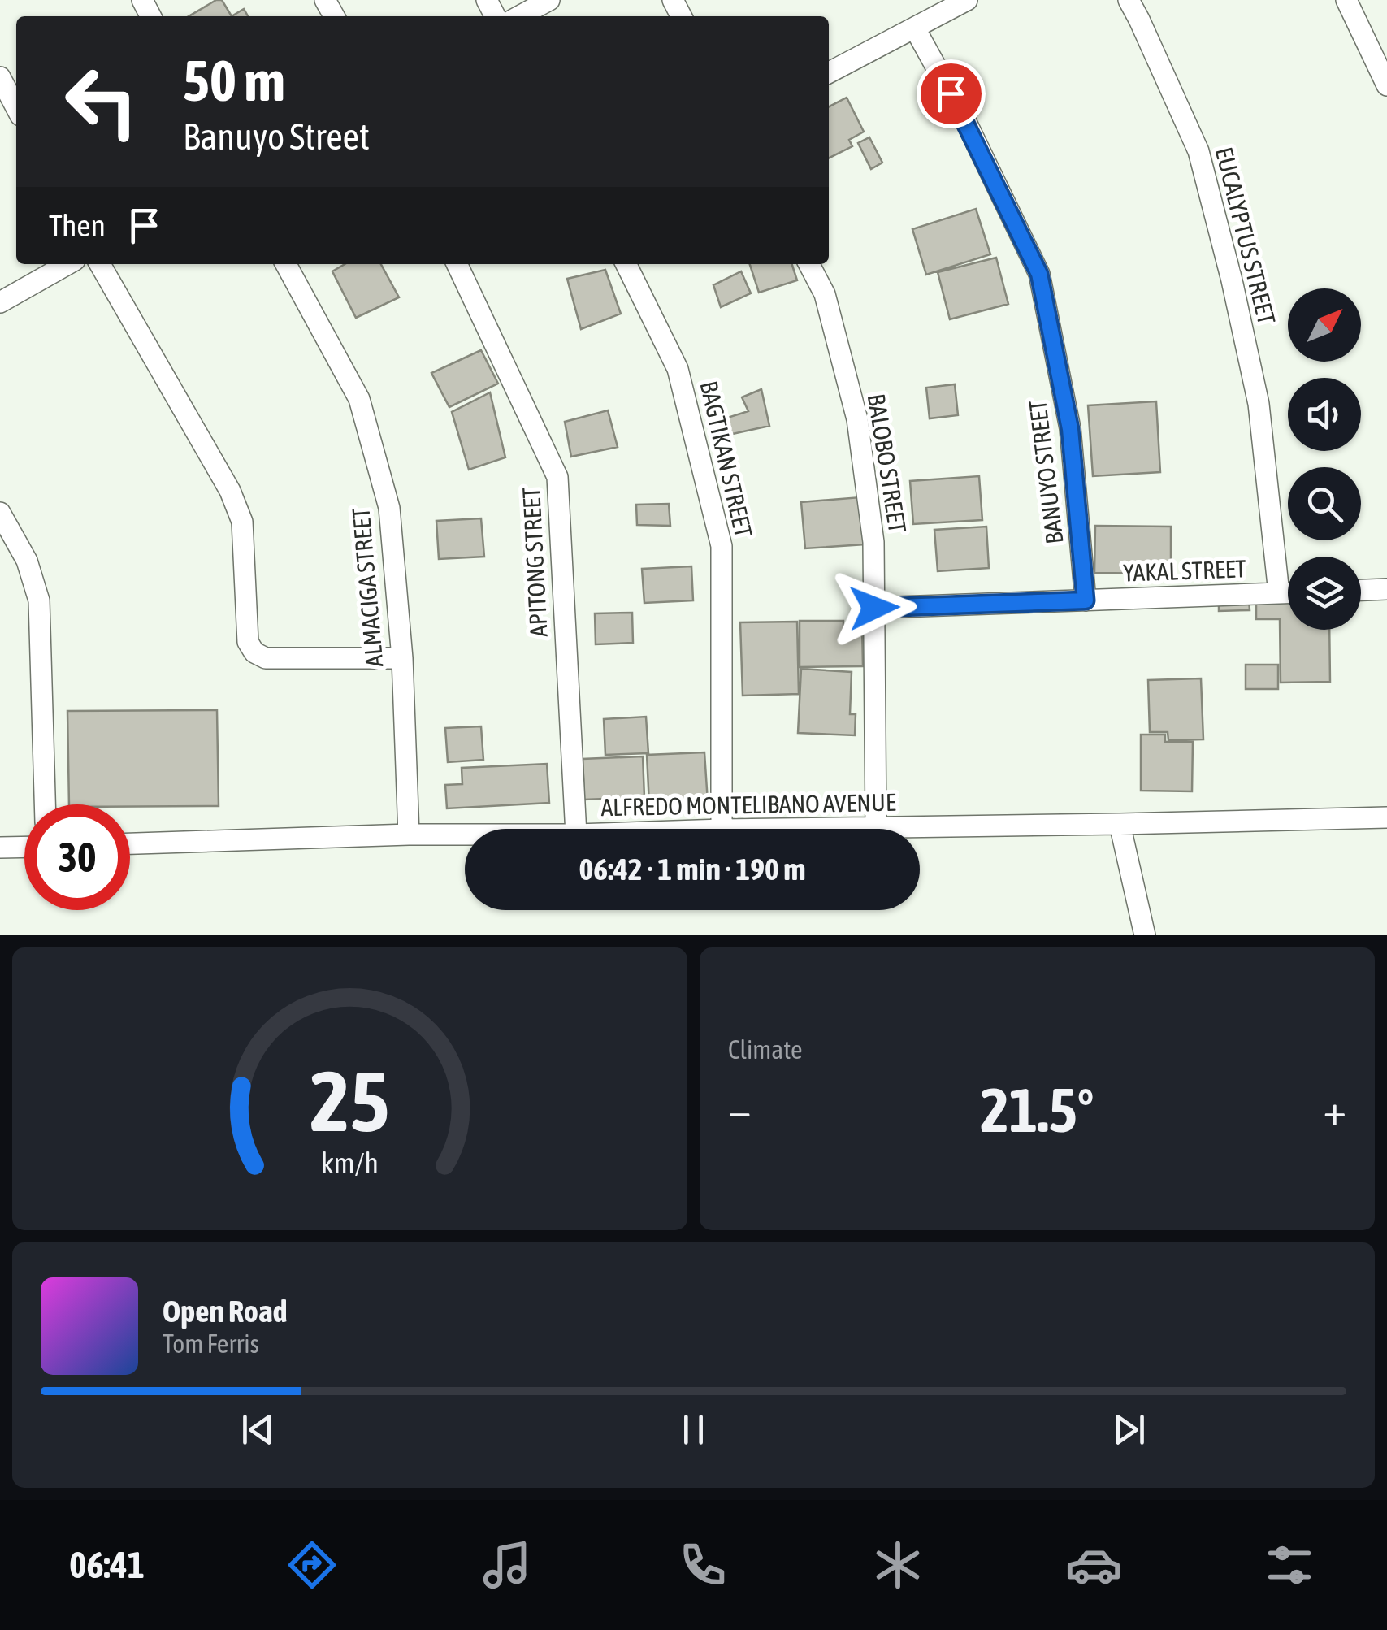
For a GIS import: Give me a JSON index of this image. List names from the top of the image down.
{
  "streets": {
    "street": [
      "EUCALYPTUS STREET",
      "BAGTIKAN STREET",
      "BALOBO STREET",
      "BANUYO STREET",
      "APITONG STREET",
      "YAKAL STREET",
      "ALMACIGA STREET",
      "ALFREDO MONTELIBANO AVENUE"
    ]
  },
  "crossings": [
    ["EUCALYPTUS STREET", "YAKAL STREET"],
    ["BALOBO STREET", "YAKAL STREET"],
    ["BALOBO STREET", "ALFREDO MONTELIBANO AVENUE"],
    ["BANUYO STREET", "YAKAL STREET"],
    ["ALMACIGA STREET", "ALFREDO MONTELIBANO AVENUE"]
  ],
  "north": "top right",
  "page": {
    "turn": ["50 m", "Banuyo Street"],
    "then": "Then",
    "limit": "30",
    "trip": "06:42 · 1 min · 190 m",
    "tile": "Climate",
    "heat": ["−", "21.5°", "+"],
    "song": ["Open Road", "Tom Ferris"],
    "tabs": "06:41",
    "gauge": ["25", "km/h"]
  }
}
